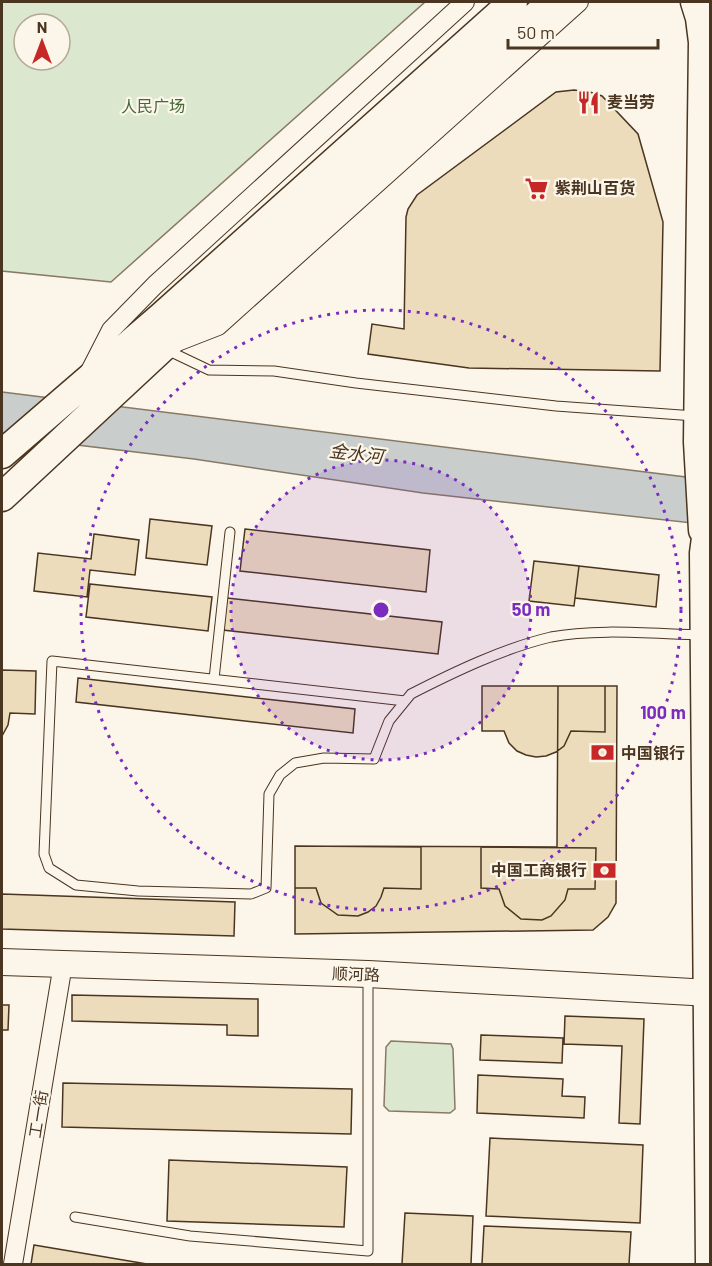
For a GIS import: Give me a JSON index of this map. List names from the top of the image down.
{
  "streets": {
    "street": ["顺河路", "工一街"]
  },
  "crossings": [
    ["顺河路", "工一街"]
  ],
  "water": ["金水河"],
  "parks": ["人民广场"],
  "places": {
    "restaurant": ["麦当劳"],
    "supermarket": ["紫荆山百货"],
    "bank": ["中国银行", "中国工商银行"]
  },
  "scale_bar": "50 m",
  "north": "top",
  "rings": ["50 m", "100 m"]
}
